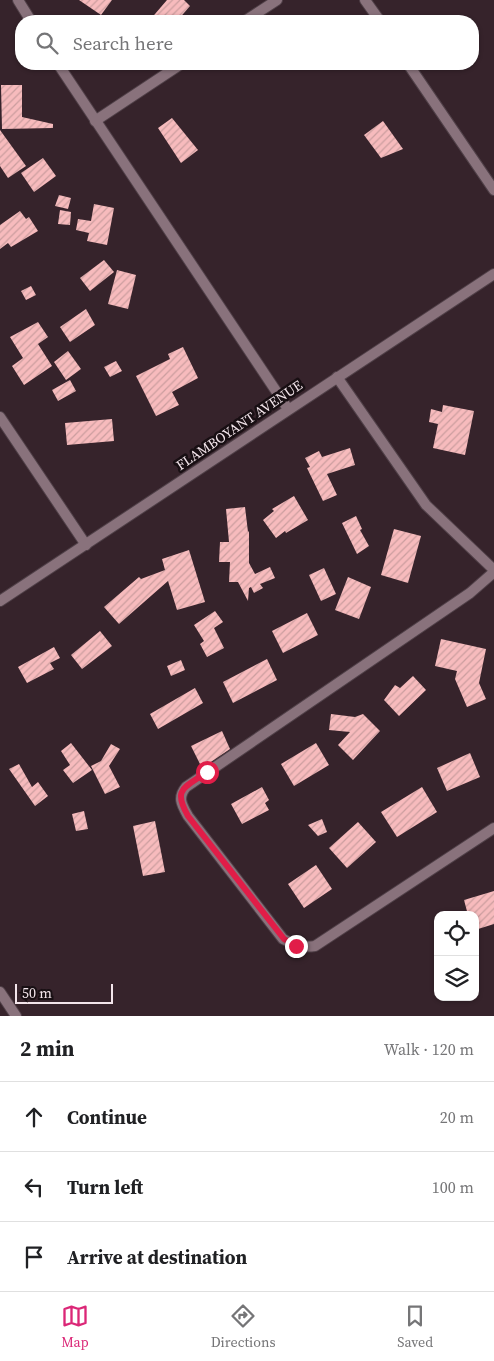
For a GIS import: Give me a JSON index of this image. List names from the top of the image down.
{
  "streets": {
    "street": ["FLAMBOYANT AVENUE"]
  },
  "scale_bar": "50 m",
  "page": {
    "search": "Search here",
    "scale": "50 m",
    "heading": ["2 min", "Walk · 120 m"],
    "list": [
      ["Continue", "20 m"],
      ["Turn left", "100 m"],
      "Arrive at destination"
    ],
    "nav": ["Map", "Directions", "Saved"]
  }
}
